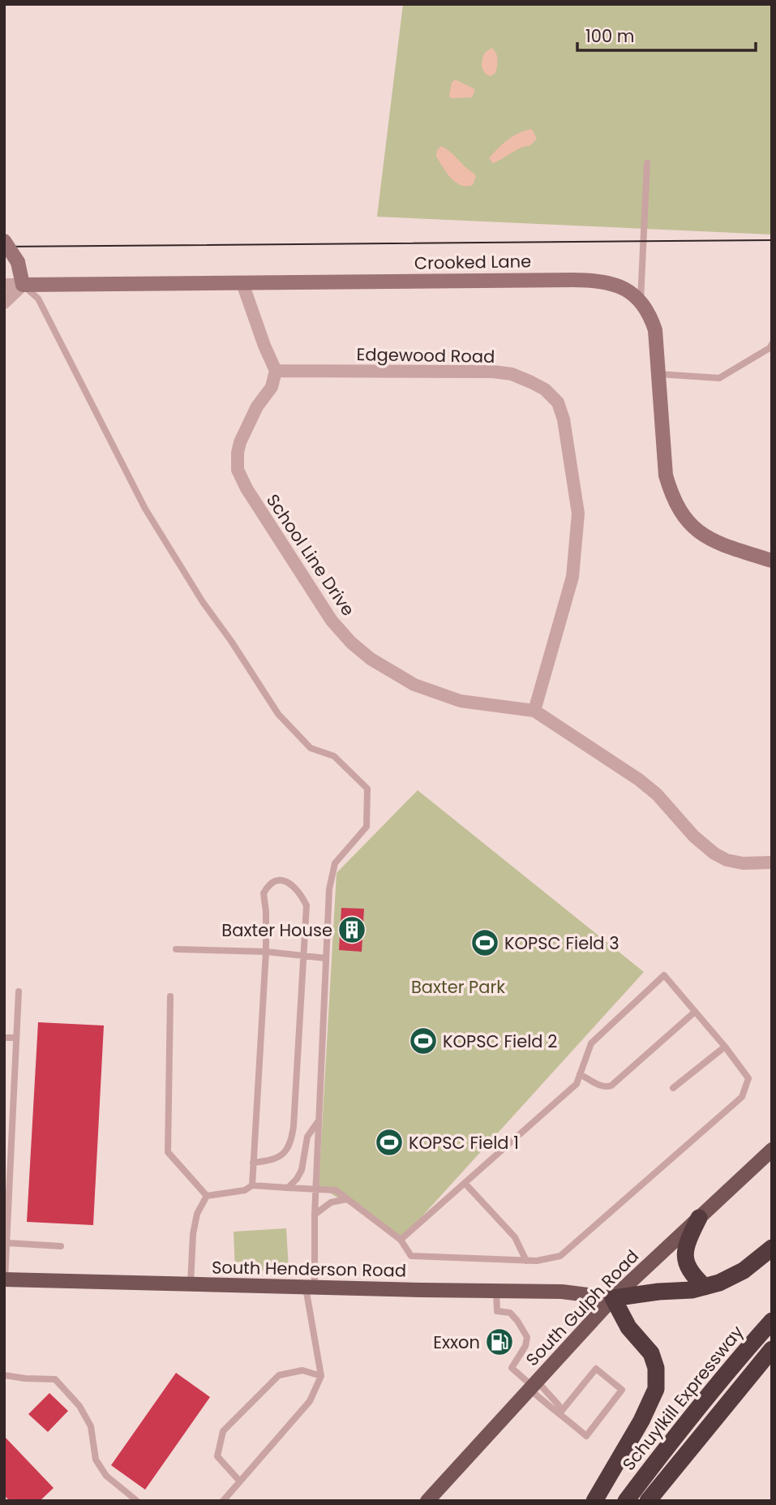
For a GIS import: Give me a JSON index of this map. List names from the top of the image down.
{
  "streets": {
    "highway": ["Schuylkill Expressway"],
    "main road": ["South Henderson Road", "South Gulph Road"],
    "street": ["Crooked Lane", "Edgewood Road", "School Line Drive"]
  },
  "crossings": [
    ["Edgewood Road", "School Line Drive"],
    ["South Henderson Road", "South Gulph Road"]
  ],
  "parks": ["Baxter Park"],
  "places": {
    "building": ["Baxter House"],
    "sports": ["KOPSC Field 3", "KOPSC Field 2", "KOPSC Field 1"],
    "fuel station": ["Exxon"]
  },
  "scale_bar": "100 m"
}
